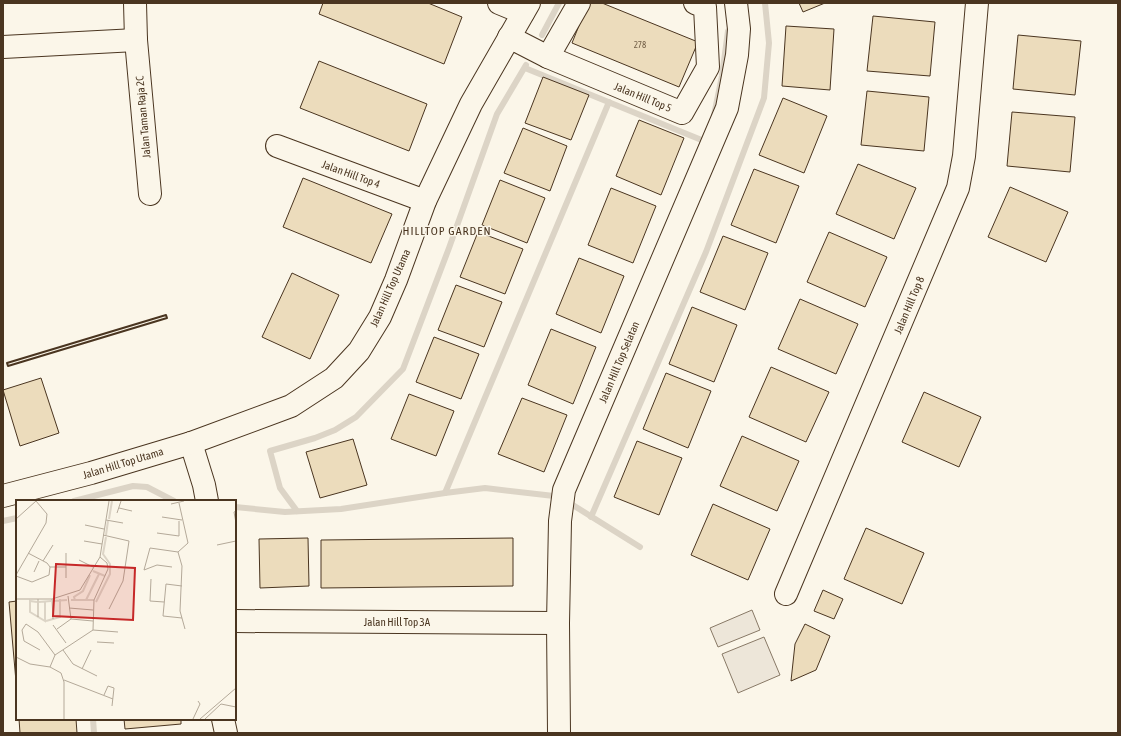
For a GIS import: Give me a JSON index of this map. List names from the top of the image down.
{
  "streets": {
    "street": [
      "Jalan Hill Top 5",
      "Jalan Taman Raja 2C",
      "Jalan Hill Top 4",
      "Jalan Hill Top Utama",
      "Jalan Hill Top 8",
      "Jalan Hill Top Selatan",
      "Jalan Hill Top 3A"
    ]
  },
  "crossings": [
    ["Jalan Hill Top 4", "Jalan Hill Top Utama"],
    ["Jalan Hill Top Selatan", "Jalan Hill Top 3A"]
  ],
  "districts": ["HILLTOP GARDEN"],
  "house_numbers": ["278"]
}
